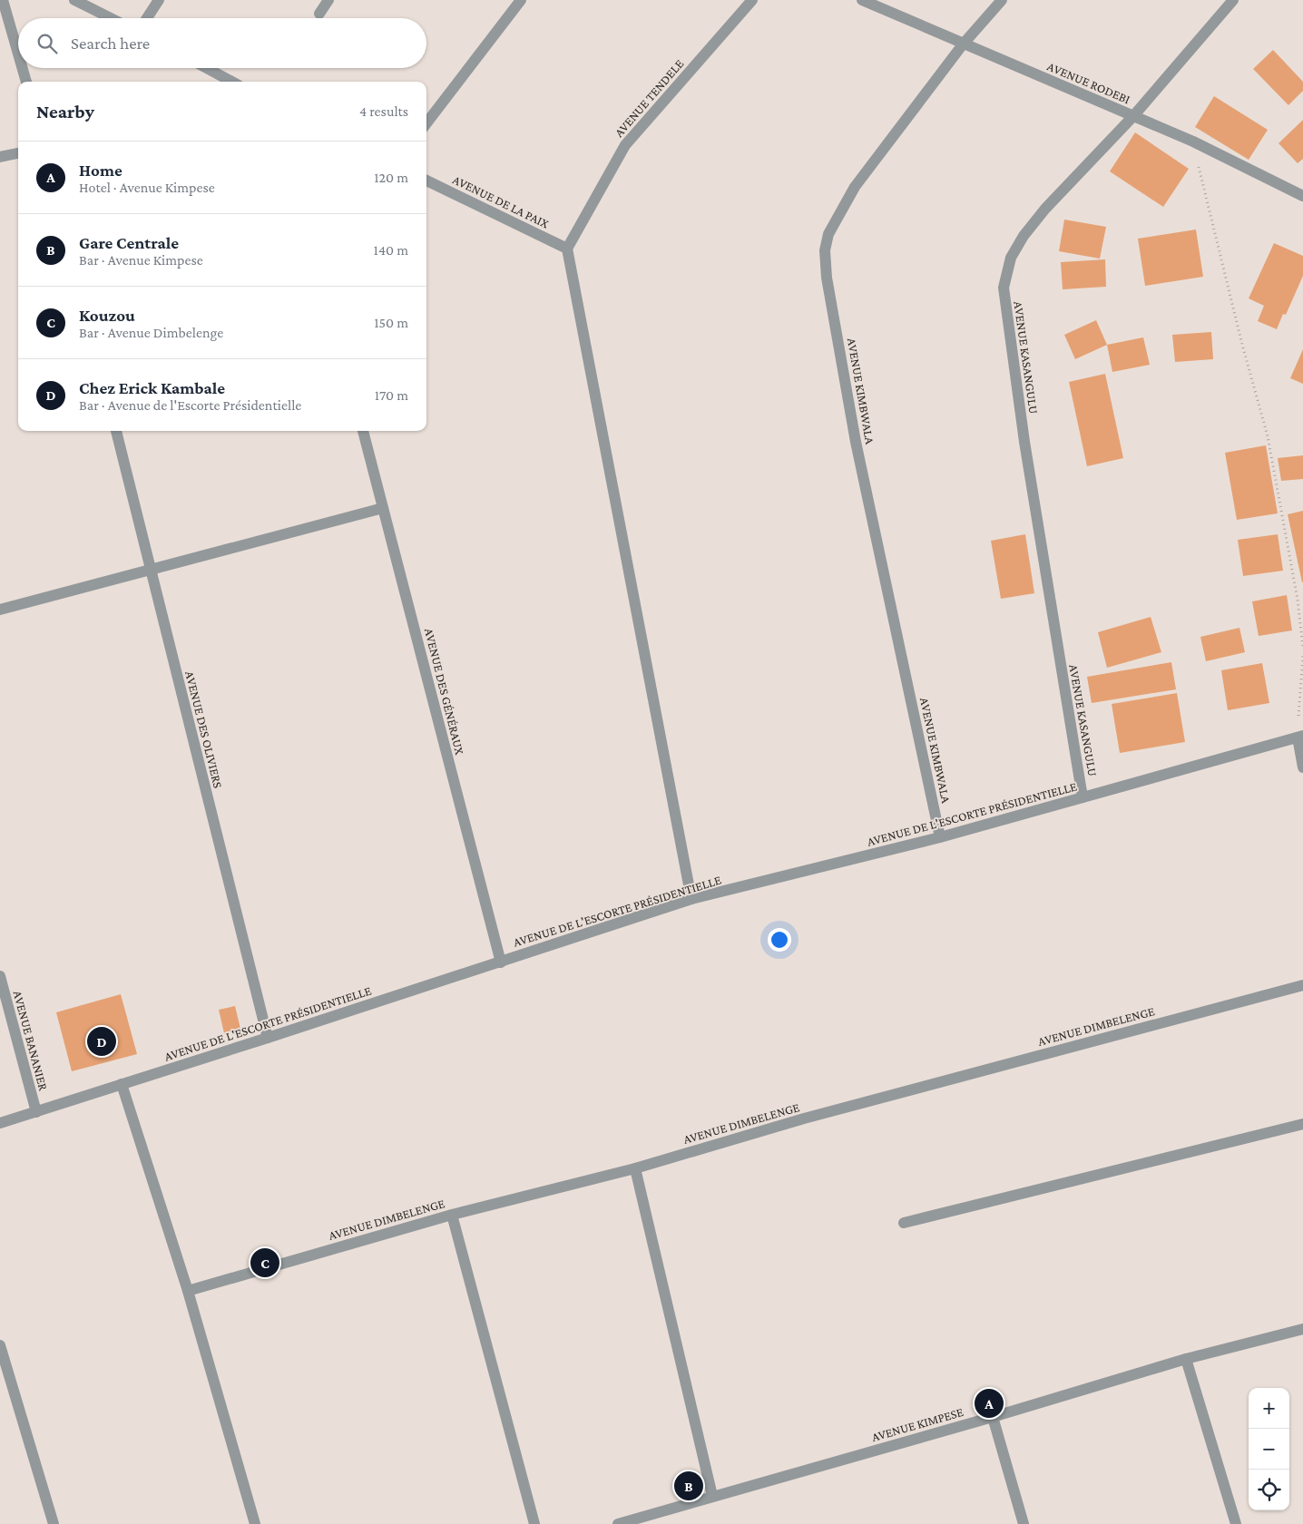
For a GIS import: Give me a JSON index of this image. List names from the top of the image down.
{
  "streets": {
    "street": [
      "AVENUE RODEBI",
      "AVENUE TENDELE",
      "AVENUE DE LA PAIX",
      "AVENUE KASANGULU",
      "AVENUE KIMBWALA",
      "AVENUE DES GÉNÉRAUX",
      "AVENUE DES OLIVIERS",
      "AVENUE DE L'ESCORTE PRÉSIDENTIELLE",
      "AVENUE DIMBELENGE",
      "AVENUE BANANIER",
      "AVENUE KIMPESE"
    ]
  },
  "crossings": [
    ["AVENUE RODEBI", "AVENUE KASANGULU"],
    ["AVENUE RODEBI", "AVENUE KIMBWALA"],
    ["AVENUE TENDELE", "AVENUE DE LA PAIX"],
    ["AVENUE KASANGULU", "AVENUE DE L'ESCORTE PRÉSIDENTIELLE"],
    ["AVENUE KIMBWALA", "AVENUE DE L'ESCORTE PRÉSIDENTIELLE"],
    ["AVENUE DES GÉNÉRAUX", "AVENUE DE L'ESCORTE PRÉSIDENTIELLE"],
    ["AVENUE DES OLIVIERS", "AVENUE DE L'ESCORTE PRÉSIDENTIELLE"],
    ["AVENUE DE L'ESCORTE PRÉSIDENTIELLE", "AVENUE BANANIER"]
  ],
  "page": {
    "search": "Search here",
    "heading": ["Nearby", "4 results"],
    "list": [
      {
        "mark": "A",
        "name": "Home",
        "note": "Hotel · Avenue Kimpese",
        "value": "120 m"
      },
      {
        "mark": "B",
        "name": "Gare Centrale",
        "note": "Bar · Avenue Kimpese",
        "value": "140 m"
      },
      {
        "mark": "C",
        "name": "Kouzou",
        "note": "Bar · Avenue Dimbelenge",
        "value": "150 m"
      },
      {
        "mark": "D",
        "name": "Chez Erick Kambale",
        "note": "Bar · Avenue de l'Escorte Présidentielle",
        "value": "170 m"
      }
    ],
    "pins": [
      "D",
      "C",
      "A",
      "B"
    ],
    "map_buttons": ["+", "−"]
  }
}
